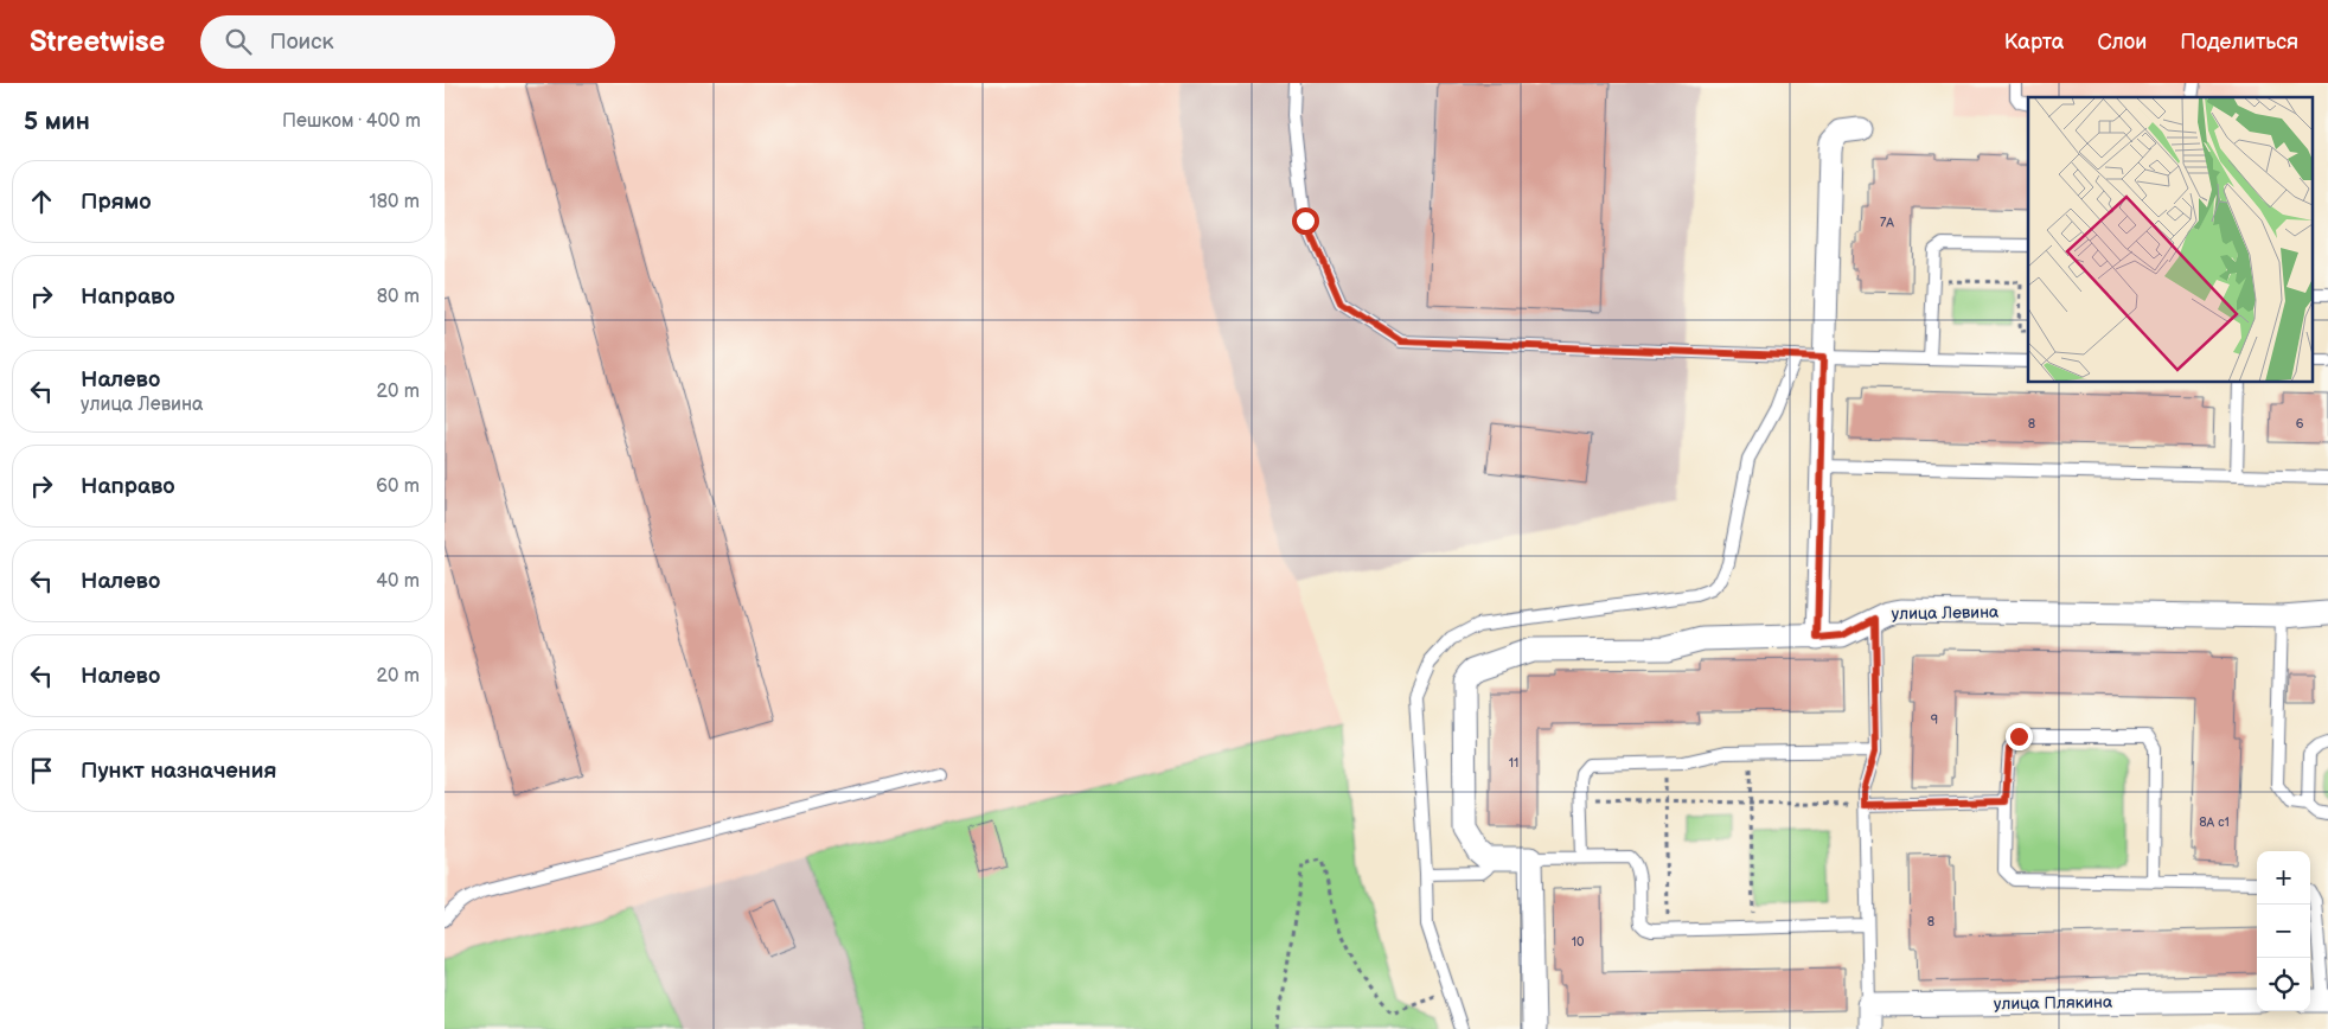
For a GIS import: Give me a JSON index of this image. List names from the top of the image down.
{
  "streets": {
    "street": ["улица Левина", "улица Плякина"]
  },
  "house_numbers": [
    "7А",
    "8",
    "6",
    "9",
    "11",
    "8А с1",
    "8",
    "10"
  ],
  "page": {
    "header": "Streetwise",
    "search": "Поиск",
    "nav": ["Карта", "Слои", "Поделиться"],
    "heading": ["5 мин", "Пешком · 400 m"],
    "list": [
      ["Прямо", "180 m"],
      ["Направо", "80 m"],
      ["Налево", "улица Левина", "20 m"],
      ["Направо", "60 m"],
      ["Налево", "40 m"],
      ["Налево", "20 m"],
      "Пункт назначения"
    ],
    "map_buttons": ["+", "−"]
  }
}
